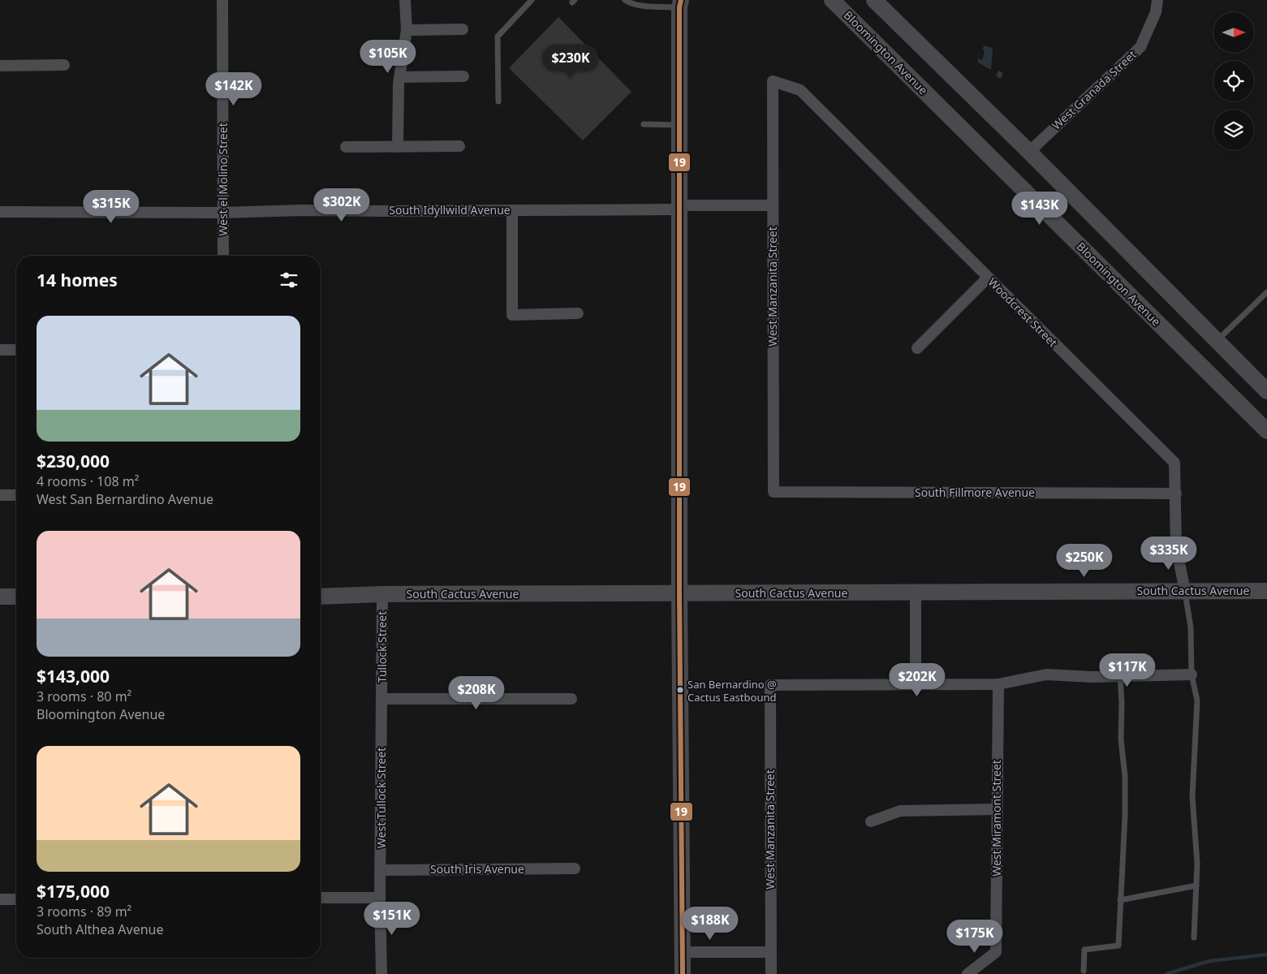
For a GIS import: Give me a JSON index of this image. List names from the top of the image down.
{
  "streets": {
    "main road": ["Bloomington Avenue", "South Cactus Avenue"],
    "street": [
      "West Granada Street",
      "West el Molino Street",
      "South Idyllwild Avenue",
      "West Manzanita Street",
      "Woodcrest Street",
      "South Fillmore Avenue",
      "Tullock Street",
      "West Tullock Street",
      "West Miramont Street",
      "South Iris Avenue"
    ]
  },
  "crossings": [
    ["West el Molino Street", "South Idyllwild Avenue"],
    ["South Idyllwild Avenue", "West Manzanita Street"],
    ["West Manzanita Street", "Woodcrest Street"],
    ["West Manzanita Street", "South Fillmore Avenue"],
    ["Woodcrest Street", "South Fillmore Avenue"],
    ["Woodcrest Street", "South Cactus Avenue"],
    ["South Cactus Avenue", "Tullock Street"],
    ["Tullock Street", "West Tullock Street"],
    ["West Tullock Street", "South Iris Avenue"]
  ],
  "places": ["San Bernardino @ Cactus Eastbound"],
  "lines": ["transit line 19"],
  "north": "right",
  "page": {
    "price": [
      "$105K",
      "$230K",
      "$142K",
      "$302K",
      "$315K",
      "$143K",
      "$335K",
      "$250K",
      "$117K",
      "$202K",
      "$208K",
      "$151K",
      "$188K",
      "$175K"
    ],
    "heading": "14 homes",
    "list": [
      {
        "name": "$230,000",
        "note": "4 rooms · 108 m² · West San Bernardino Avenue"
      },
      {
        "name": "$143,000",
        "note": "3 rooms · 80 m² · Bloomington Avenue"
      },
      {
        "name": "$175,000",
        "note": "3 rooms · 89 m² · South Althea Avenue"
      }
    ]
  }
}
